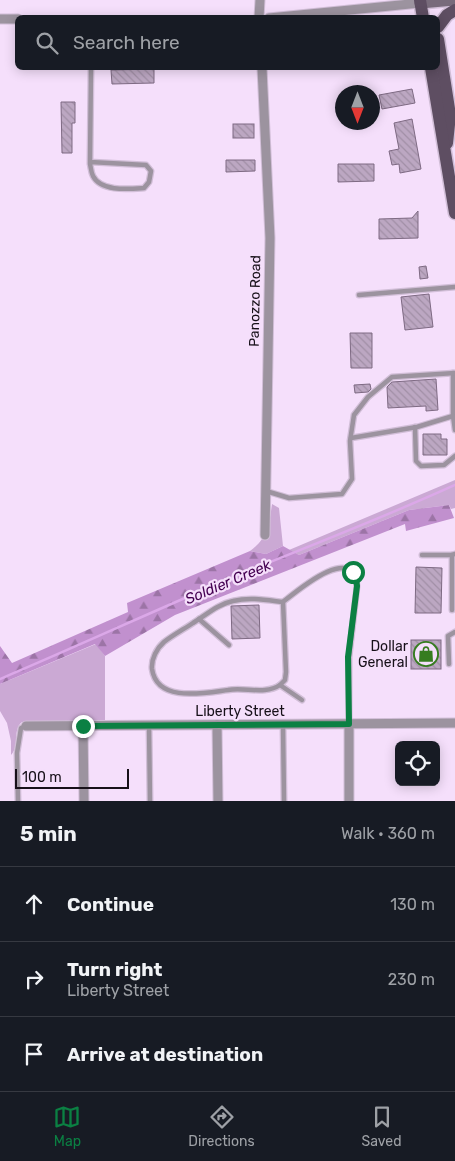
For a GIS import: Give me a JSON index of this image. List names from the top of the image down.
{
  "streets": {
    "street": ["Panozzo Road", "Liberty Street"]
  },
  "water": ["Soldier Creek"],
  "places": {
    "shop": ["Dollar General"]
  },
  "scale_bar": "100 m",
  "north": "bottom",
  "page": {
    "search": "Search here",
    "scale": "100 m",
    "heading": ["5 min", "Walk · 360 m"],
    "list": [
      ["Continue", "130 m"],
      ["Turn right", "Liberty Street", "230 m"],
      "Arrive at destination"
    ],
    "nav": ["Map", "Directions", "Saved"]
  }
}
